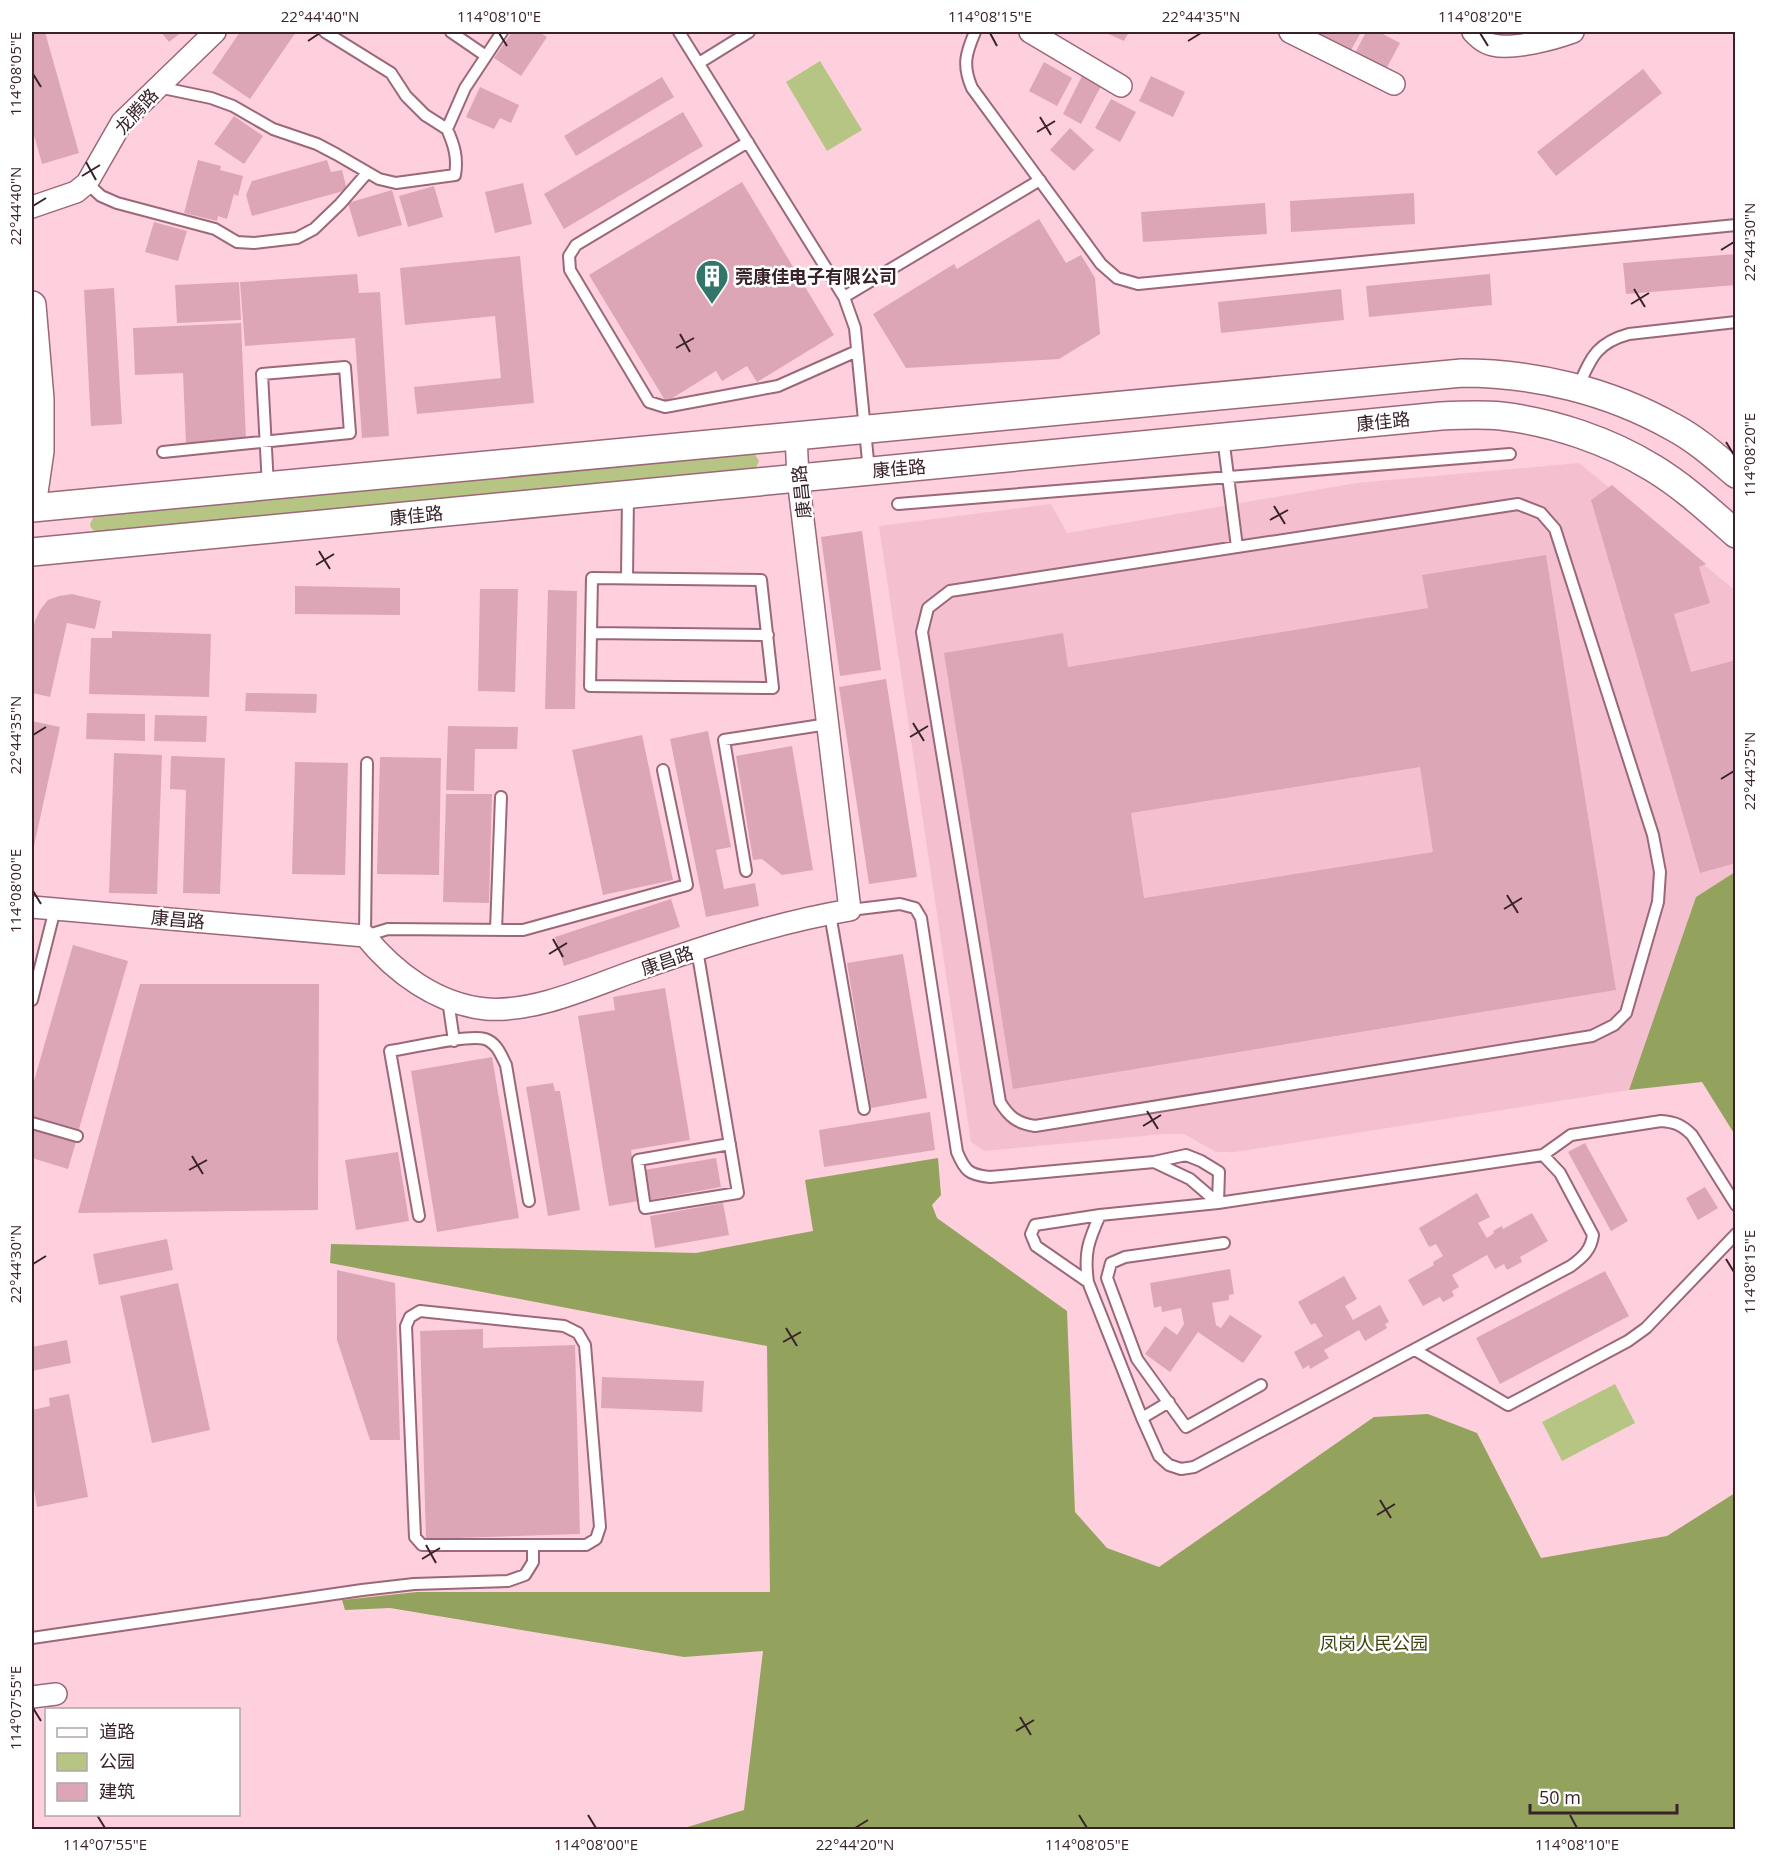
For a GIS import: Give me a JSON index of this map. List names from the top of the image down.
{
  "streets": {
    "street": ["龙腾路", "康佳路", "康昌路"]
  },
  "crossings": [
    ["康佳路", "康昌路"]
  ],
  "parks": ["凤岗人民公园"],
  "places": {
    "building": ["莞康佳电子有限公司"]
  },
  "legend": ["道路", "公园", "建筑"],
  "scale_bar": "50 m",
  "coordinates": [
    "22°44'40\"N",
    "114°08'10\"E",
    "114°08'15\"E",
    "22°44'35\"N",
    "114°08'20\"E",
    "114°08'05\"E",
    "22°44'30\"N",
    "22°44'25\"N",
    "114°08'00\"E",
    "114°07'55\"E",
    "22°44'20\"N"
  ]
}
